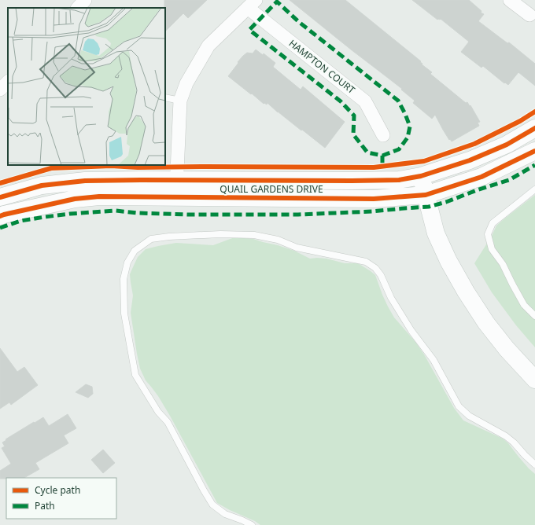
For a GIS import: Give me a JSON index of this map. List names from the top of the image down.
{
  "streets": {
    "main road": ["QUAIL GARDENS DRIVE"],
    "street": ["HAMPTON COURT"]
  },
  "legend": ["Cycle path", "Path"]
}
